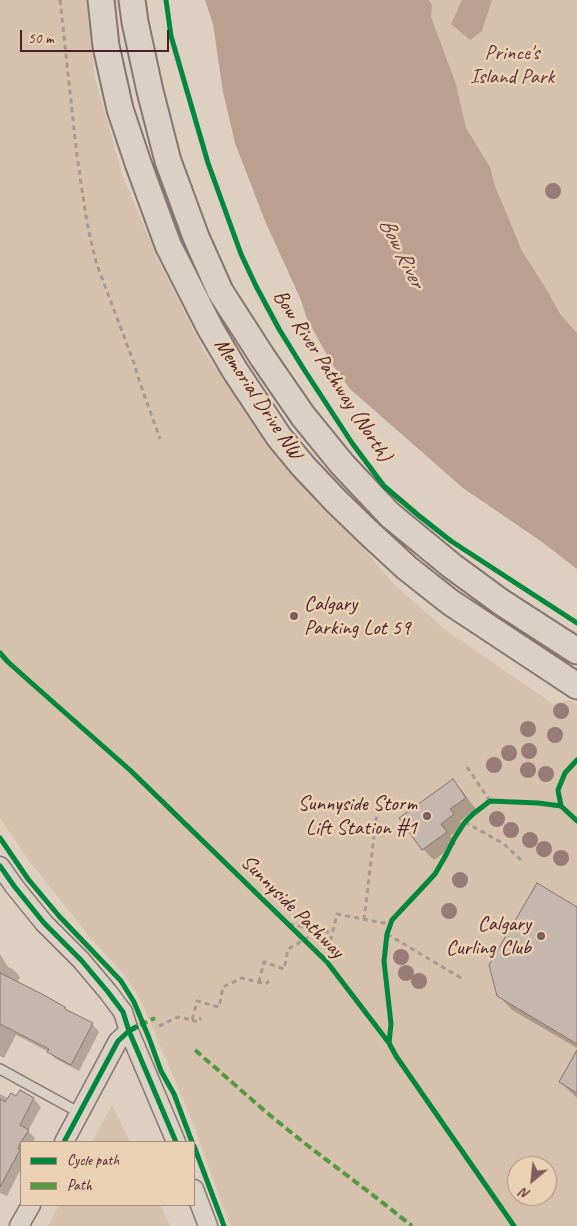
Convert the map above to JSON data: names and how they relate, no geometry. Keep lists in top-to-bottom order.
{
  "streets": {
    "main road": ["Memorial Drive NW"],
    "cycle path": ["Bow River Pathway (North)", "Sunnyside Pathway"]
  },
  "water": ["Bow River"],
  "parks": ["Prince's Island Park"],
  "places": ["Calgary Parking Lot 59", "Sunnyside Storm Lift Station #1", "Calgary Curling Club"],
  "legend": ["Cycle path", "Path"],
  "scale_bar": "50 m",
  "north": "bottom left"
}
